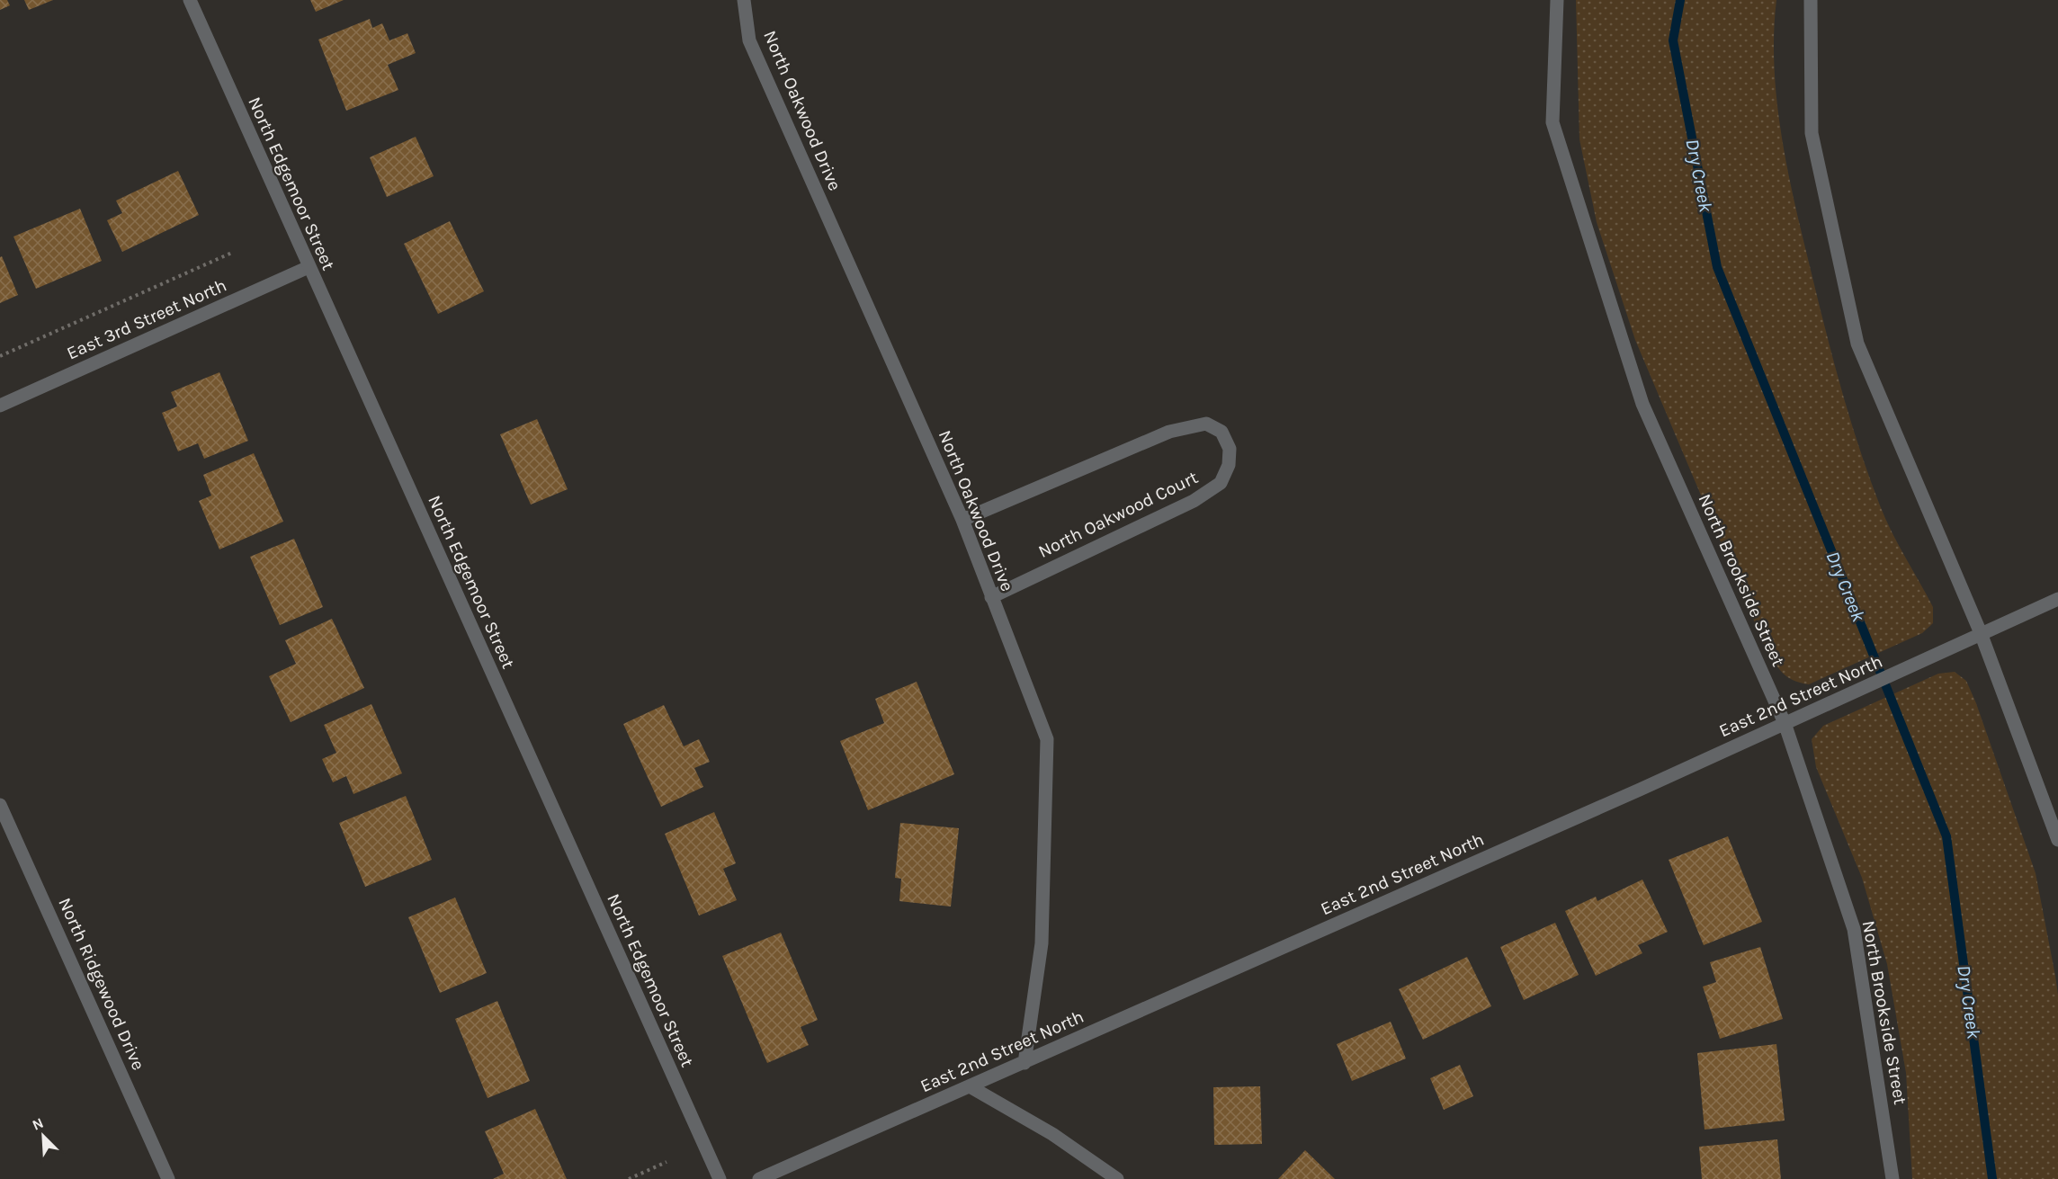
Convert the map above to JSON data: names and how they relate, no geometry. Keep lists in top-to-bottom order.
{
  "streets": {
    "street": [
      "North Oakwood Drive",
      "North Edgemoor Street",
      "East 3rd Street North",
      "North Oakwood Court",
      "North Brookside Street",
      "East 2nd Street North",
      "North Ridgewood Drive"
    ]
  },
  "crossings": [
    ["North Oakwood Drive", "North Oakwood Court"],
    ["North Oakwood Drive", "East 2nd Street North"],
    ["North Edgemoor Street", "East 3rd Street North"],
    ["North Brookside Street", "East 2nd Street North"]
  ],
  "water": ["Dry Creek"],
  "north": "top left"
}
